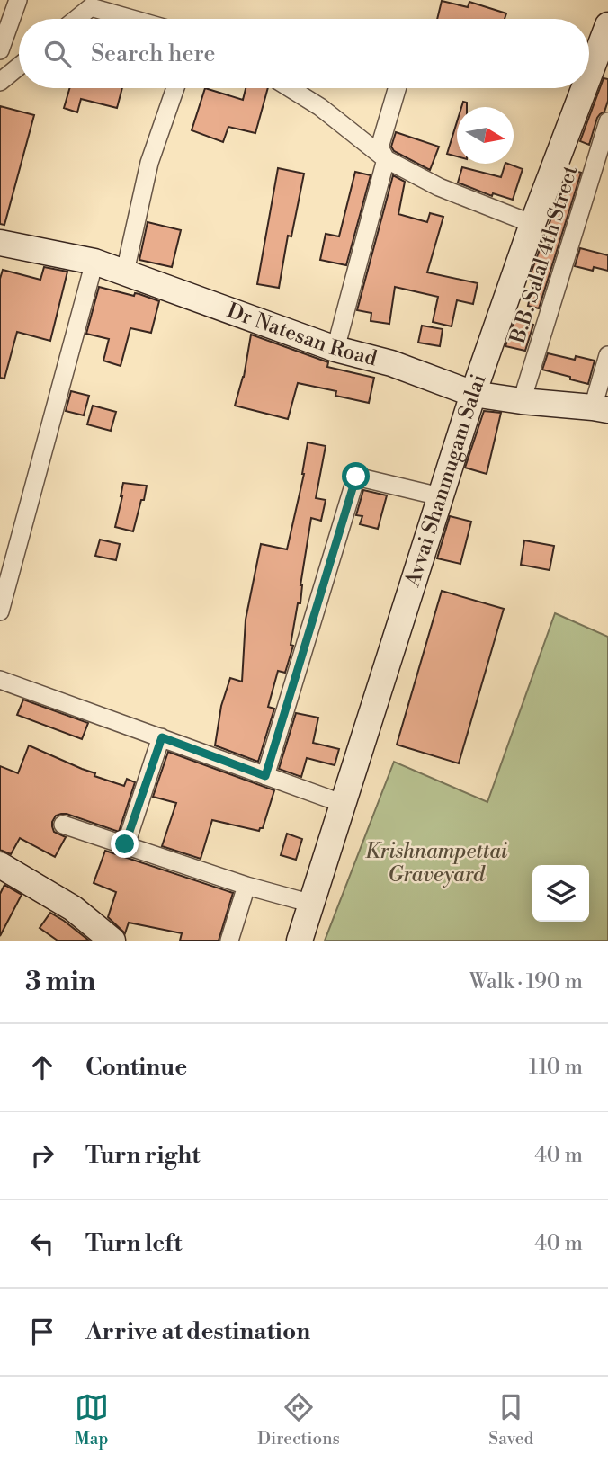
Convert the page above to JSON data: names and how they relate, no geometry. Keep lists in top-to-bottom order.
{
  "streets": {
    "street": ["B.B. Salal 4th Street", "Dr Natesan Road", "Avvai Shanmugam Salai"]
  },
  "crossings": [
    ["B.B. Salal 4th Street", "Dr Natesan Road"],
    ["Dr Natesan Road", "Avvai Shanmugam Salai"]
  ],
  "parks": ["Krishnampettai Graveyard"],
  "north": "right",
  "page": {
    "search": "Search here",
    "heading": ["3 min", "Walk · 190 m"],
    "list": [
      ["Continue", "110 m"],
      ["Turn right", "40 m"],
      ["Turn left", "40 m"],
      "Arrive at destination"
    ],
    "nav": ["Map", "Directions", "Saved"]
  }
}
